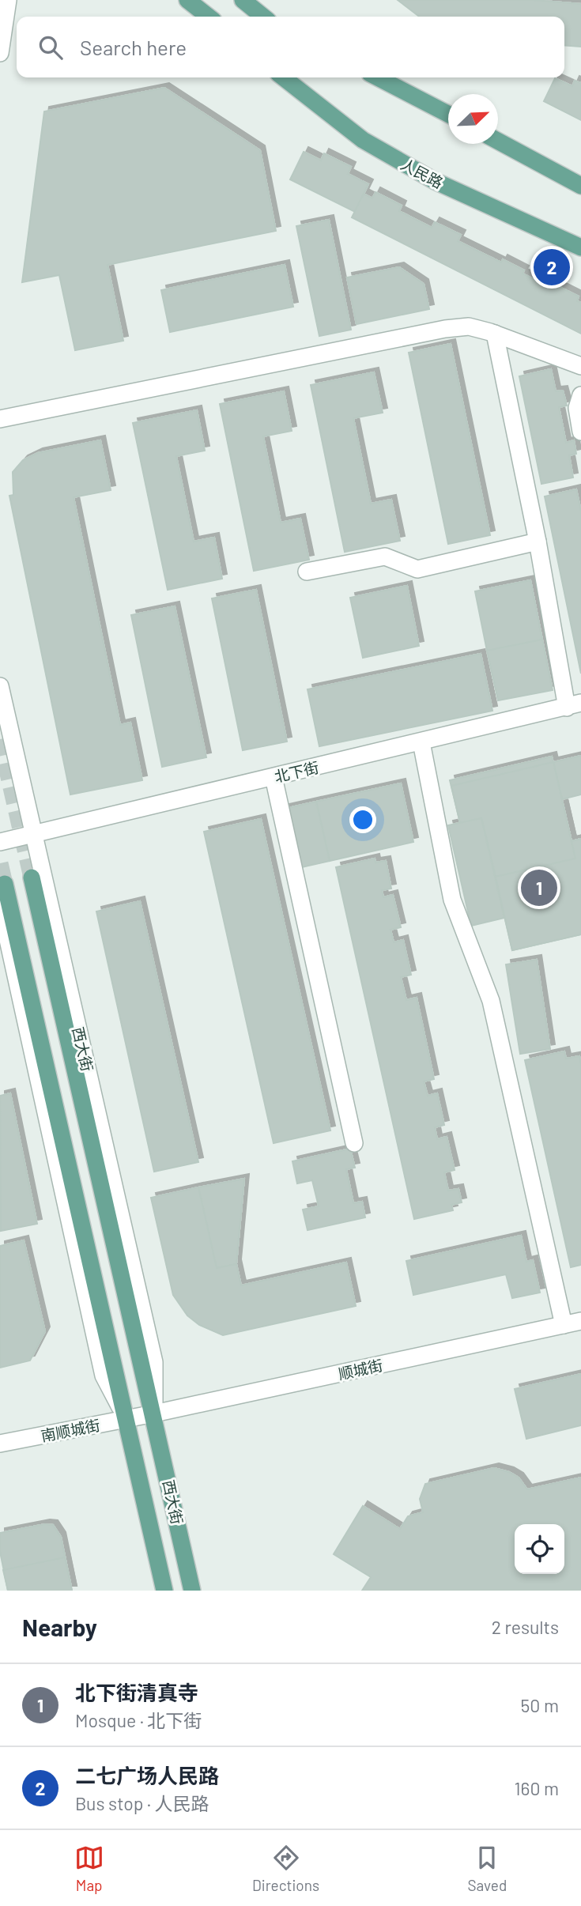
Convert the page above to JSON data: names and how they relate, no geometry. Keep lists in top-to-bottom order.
{
  "streets": {
    "main road": ["人民路", "西大街"],
    "street": ["北下街", "顺城街", "南顺城街"]
  },
  "crossings": [
    ["北下街", "西大街"],
    ["西大街", "顺城街"],
    ["西大街", "南顺城街"],
    ["顺城街", "南顺城街"]
  ],
  "north": "top right",
  "page": {
    "search": "Search here",
    "pins": ["2", "1"],
    "heading": ["Nearby", "2 results"],
    "list": [
      {
        "mark": "1",
        "name": "北下街清真寺",
        "note": "Mosque · 北下街",
        "value": "50 m"
      },
      {
        "mark": "2",
        "name": "二七广场人民路",
        "note": "Bus stop · 人民路",
        "value": "160 m"
      }
    ],
    "nav": ["Map", "Directions", "Saved"]
  }
}
